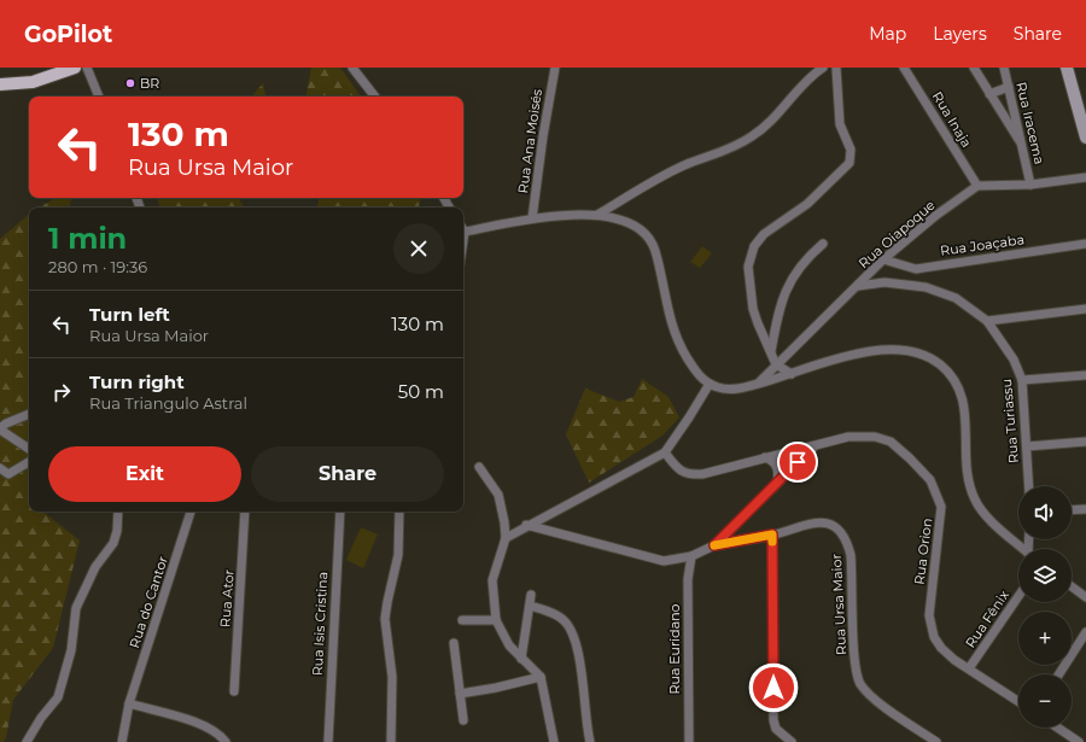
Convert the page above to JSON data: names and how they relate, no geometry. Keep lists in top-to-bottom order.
{
  "streets": {
    "street": [
      "Rua Inaja",
      "Rua Iracema",
      "Rua Ana Moisés",
      "Rua Oiapoque",
      "Rua Joaçaba",
      "Rua Turiassu",
      "Rua Orion",
      "Rua Ator",
      "Rua do Cantor",
      "Rua Ursa Maior",
      "Rua Fênix",
      "Rua Isis Cristina",
      "Rua Euridano"
    ]
  },
  "crossings": [
    ["Rua Inaja", "Rua Oiapoque"],
    ["Rua Oiapoque", "Rua Joaçaba"],
    ["Rua Oiapoque", "Rua Turiassu"],
    ["Rua Orion", "Rua Fênix"]
  ],
  "places": ["BR"],
  "page": {
    "header": "GoPilot",
    "nav": ["Map", "Layers", "Share"],
    "turn": ["130 m", "Rua Ursa Maior"],
    "heading": ["1 min", "280 m · 19:36"],
    "list": [
      {
        "name": "Turn left",
        "note": "Rua Ursa Maior",
        "value": "130 m"
      },
      {
        "name": "Turn right",
        "note": "Rua Triangulo Astral",
        "value": "50 m"
      }
    ],
    "buttons": ["Exit", "Share"],
    "map_buttons": ["+", "−"]
  }
}
